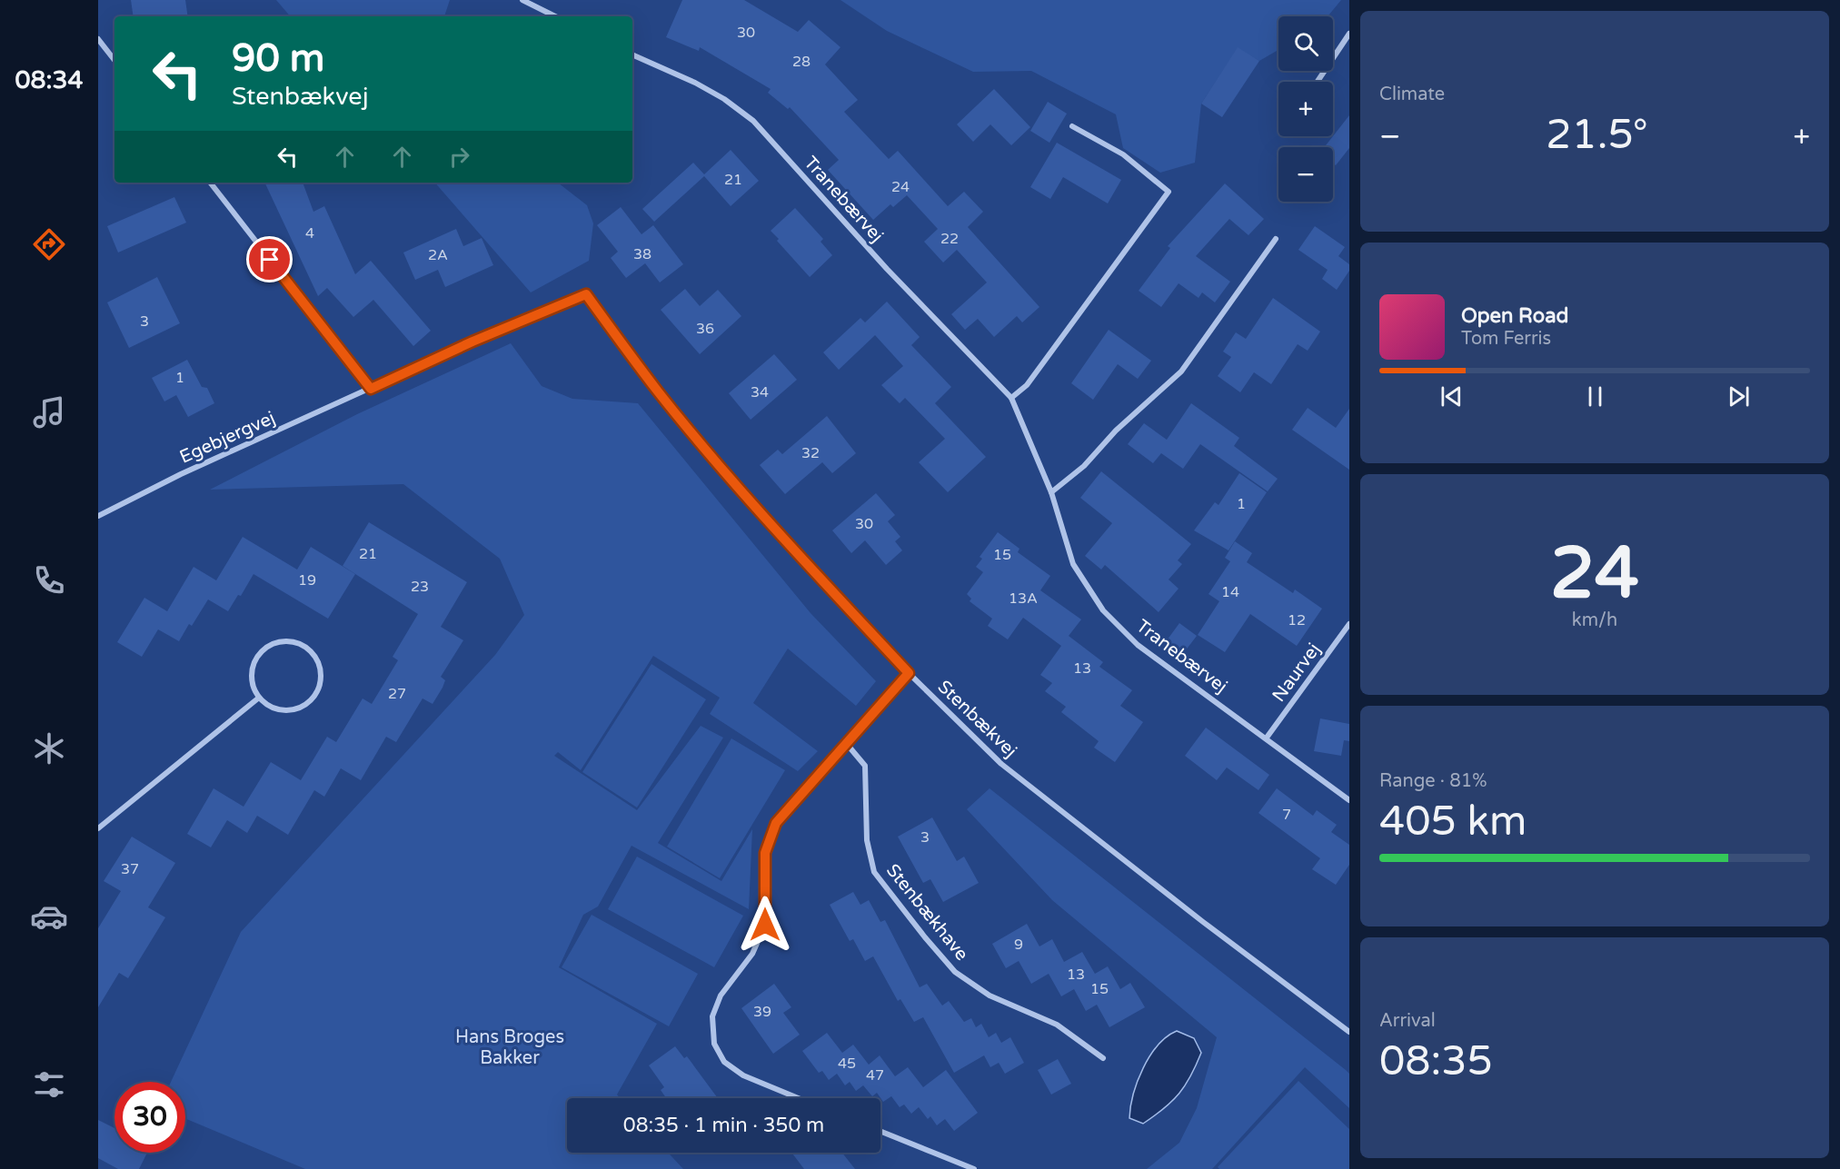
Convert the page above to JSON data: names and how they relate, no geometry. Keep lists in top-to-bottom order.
{
  "streets": {
    "street": [
      "Tranebærvej",
      "Egebjergvej",
      "Naurvej",
      "Stenbækvej",
      "Stenbækhave"
    ]
  },
  "crossings": [
    ["Tranebærvej", "Naurvej"],
    ["Egebjergvej", "Stenbækvej"]
  ],
  "parks": ["Hans Broges Bakker"],
  "house_numbers": [
    "30",
    "28",
    "21",
    "24",
    "4",
    "22",
    "38",
    "2A",
    "3",
    "36",
    "1",
    "34",
    "32",
    "1",
    "30",
    "21",
    "15",
    "19",
    "23",
    "14",
    "13A",
    "12",
    "13",
    "27",
    "7",
    "3",
    "37",
    "9",
    "13",
    "15",
    "39",
    "45",
    "47"
  ],
  "page": {
    "tabs": "08:34",
    "tile": [
      "Climate",
      ["24", "km/h"],
      ["Range · 81%", "405 km"],
      ["Arrival", "08:35"]
    ],
    "map_buttons": ["+", "−"],
    "turn": ["90 m", "Stenbækvej"],
    "heat": ["−", "21.5°", "+"],
    "song": ["Open Road", "Tom Ferris"],
    "limit": "30",
    "trip": "08:35 · 1 min · 350 m"
  }
}
